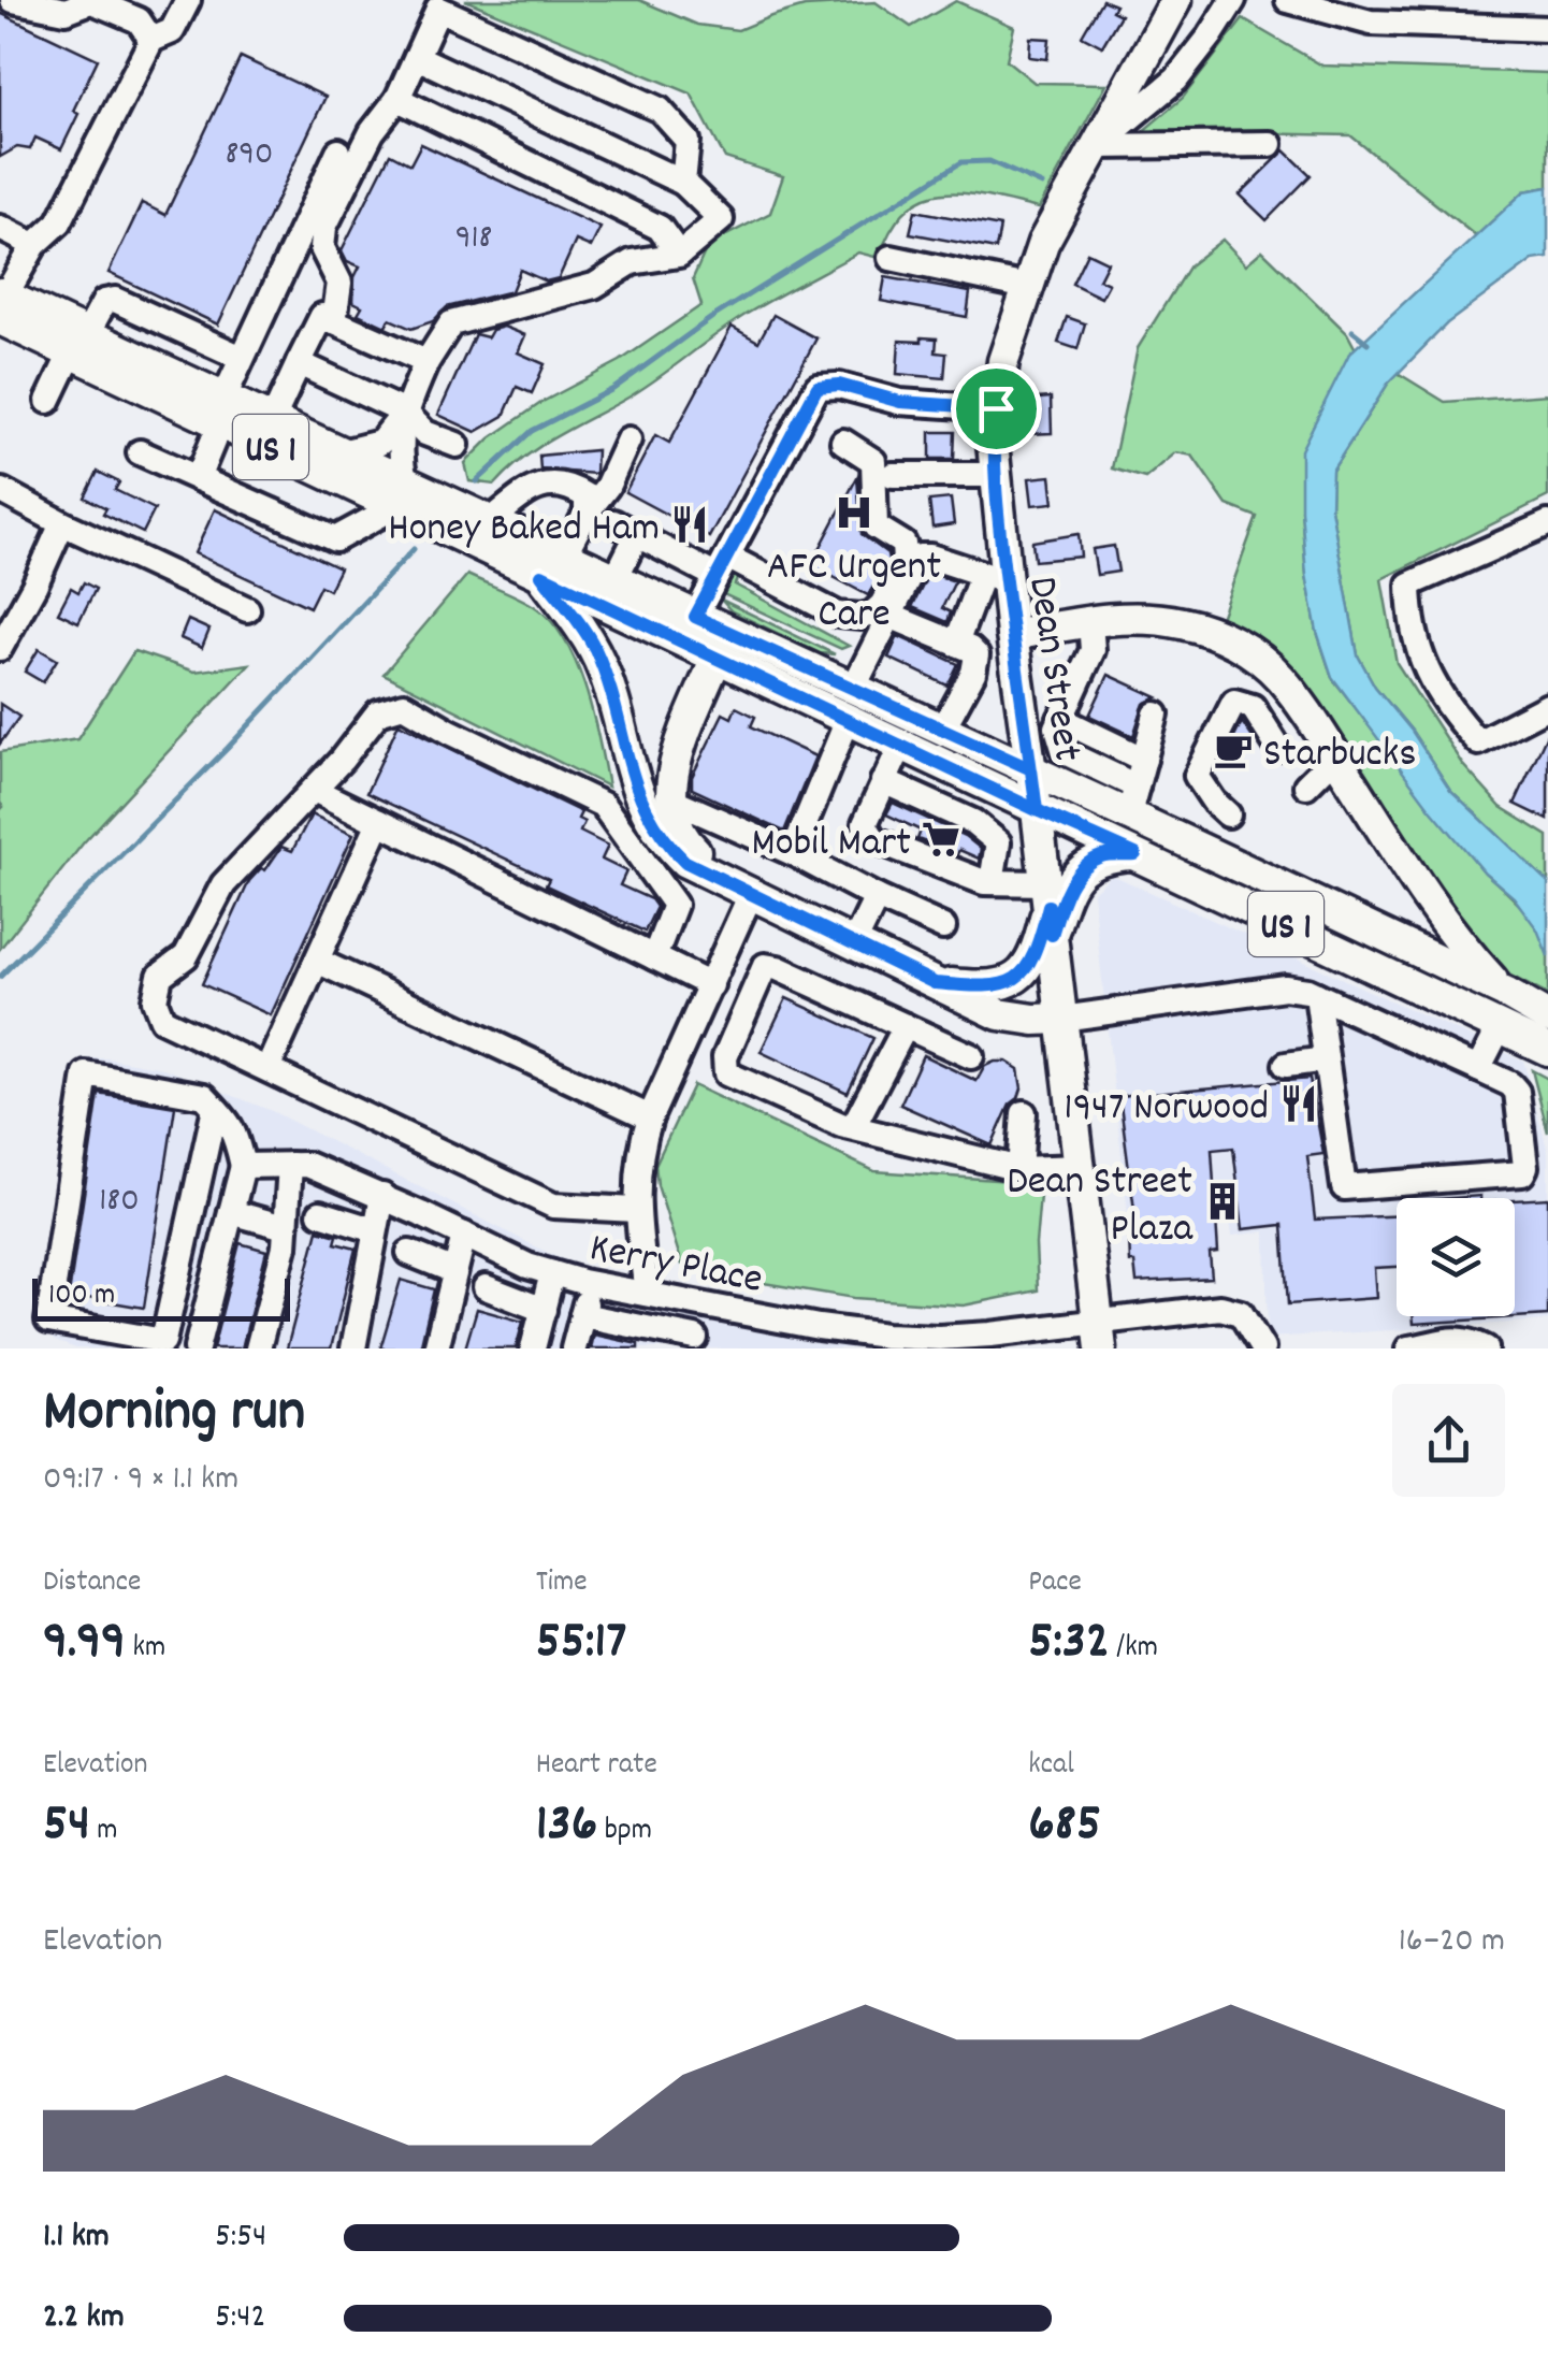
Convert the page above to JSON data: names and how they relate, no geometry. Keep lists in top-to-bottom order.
{
  "streets": {
    "main road": ["US 1", "Dean Street"],
    "street": ["Kerry Place"]
  },
  "crossings": [
    ["US 1", "Dean Street"],
    ["Dean Street", "Kerry Place"]
  ],
  "places": {
    "hospital": ["AFC Urgent Care"],
    "restaurant": ["Honey Baked Ham", "1947 Norwood"],
    "cafe": ["Starbucks"],
    "supermarket": ["Mobil Mart"],
    "building": ["Dean Street Plaza"]
  },
  "house_numbers": ["890", "918", "180"],
  "scale_bar": "100 m",
  "page": {
    "scale": "100 m",
    "heading": ["Morning run", "09:17 · 9 × 1.1 km"],
    "stats": [
      ["Distance", "9.99 km"],
      ["Time", "55:17"],
      ["Pace", "5:32 /km"],
      ["Elevation", "54 m"],
      ["Heart rate", "136 bpm"],
      ["kcal", "685"]
    ],
    "chart": ["Elevation", "16–20 m"],
    "list": [
      {
        "name": "1.1 km",
        "note": "5:54"
      },
      {
        "name": "2.2 km",
        "note": "5:42"
      }
    ]
  }
}
